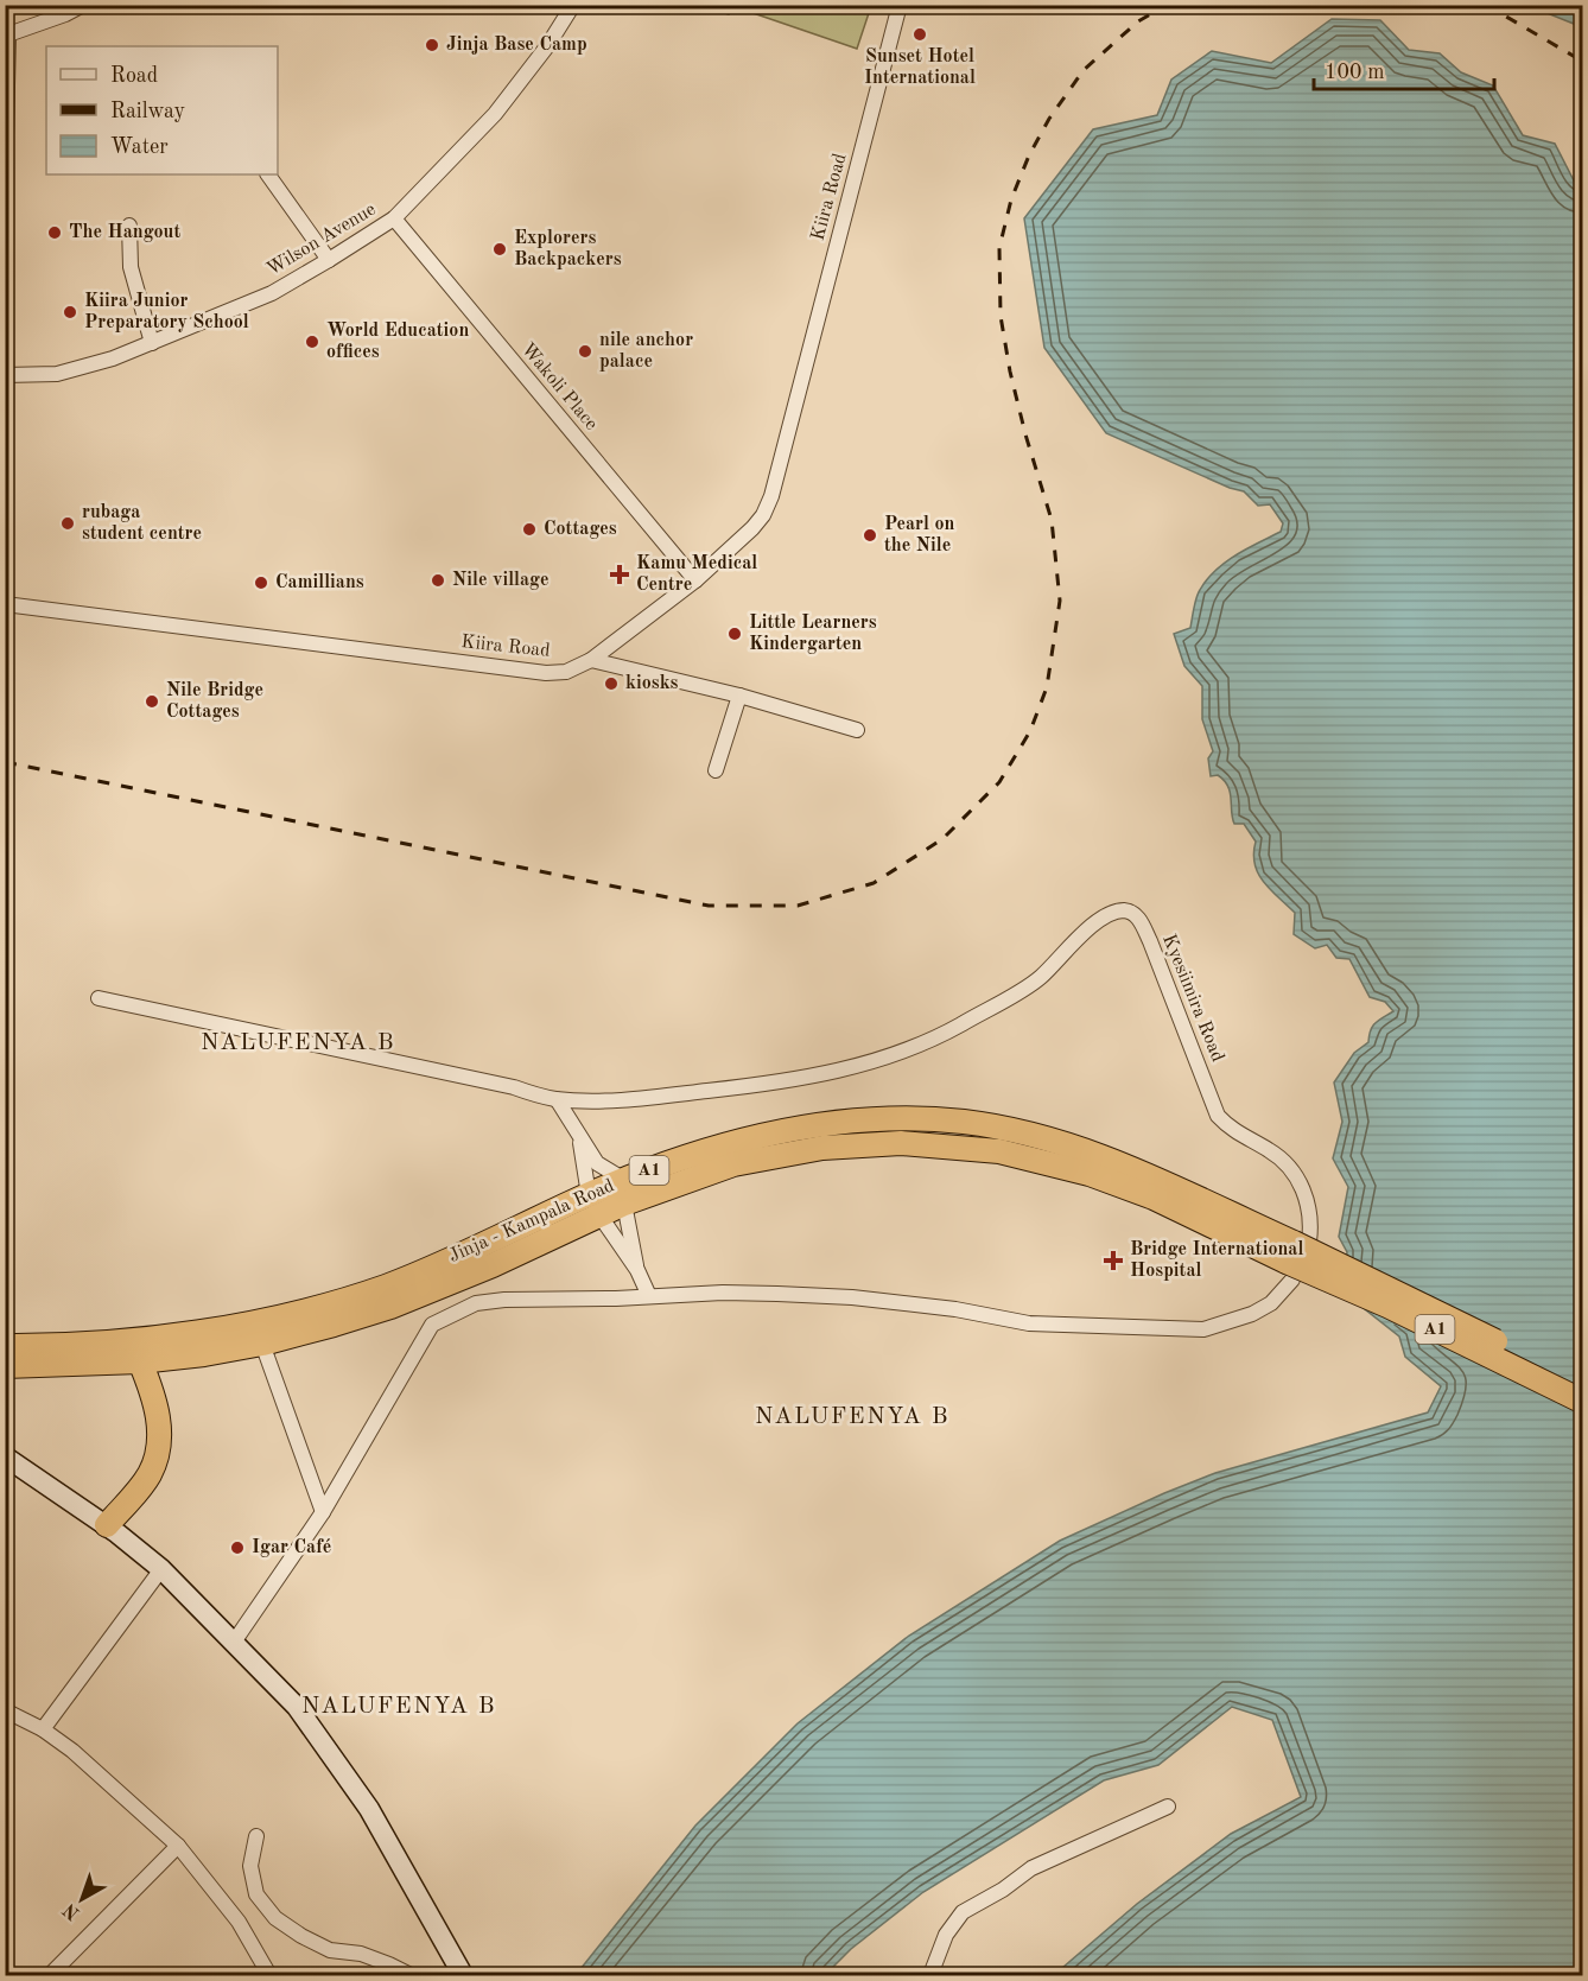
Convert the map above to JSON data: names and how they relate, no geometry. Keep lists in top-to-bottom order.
{
  "streets": {
    "highway": ["A1", "Jinja - Kampala Road"],
    "street": [
      "Kiira Road",
      "Wilson Avenue",
      "Wakoli Place",
      "Kyesiimira Road"
    ]
  },
  "crossings": [
    ["Kiira Road", "Wakoli Place"],
    ["Wilson Avenue", "Wakoli Place"],
    ["Kyesiimira Road", "A1"],
    ["Kyesiimira Road", "Jinja - Kampala Road"],
    ["A1", "Jinja - Kampala Road"]
  ],
  "districts": ["NALUFENYA B", "NALUFENYA B", "NALUFENYA B"],
  "places": {
    "other": [
      "Sunset Hotel International",
      "Jinja Base Camp",
      "The Hangout",
      "Explorers Backpackers",
      "Kiira Junior Preparatory School",
      "World Education offices",
      "nile anchor palace",
      "rubaga student centre",
      "Cottages",
      "Pearl on the Nile",
      "Nile village",
      "Camillians",
      "Little Learners Kindergarten",
      "kiosks",
      "Nile Bridge Cottages",
      "Igar Café"
    ],
    "health": ["Kamu Medical Centre", "Bridge International Hospital"]
  },
  "legend": ["Road", "Railway", "Water"],
  "scale_bar": "100 m",
  "north": "bottom left"
}
